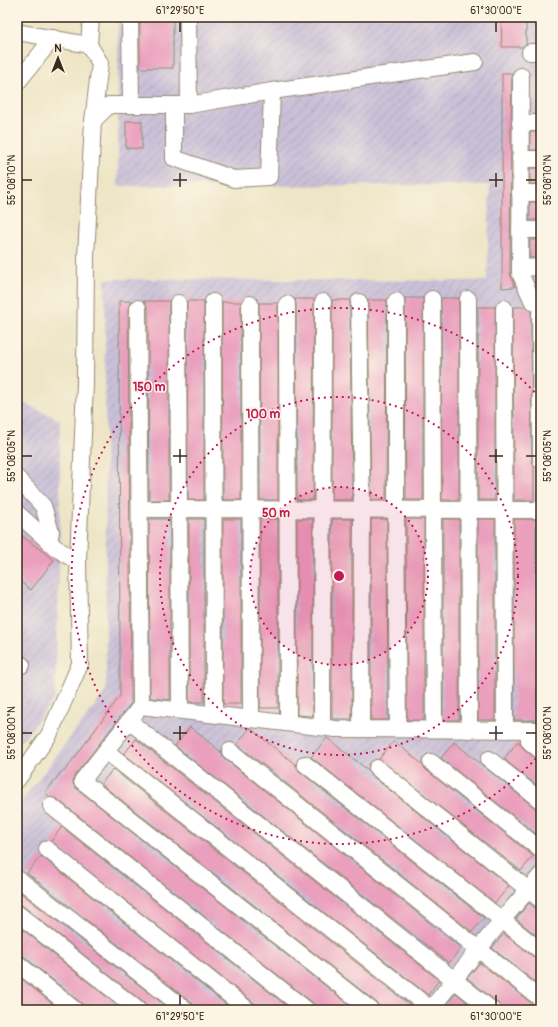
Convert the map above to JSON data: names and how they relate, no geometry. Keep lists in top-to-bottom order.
{
  "north": "top",
  "coordinates": [
    "61°29'50\"E",
    "61°30'00\"E",
    "55°08'10\"N",
    "55°08'05\"N",
    "55°08'00\"N"
  ],
  "rings": ["150 m", "100 m", "50 m"]
}
